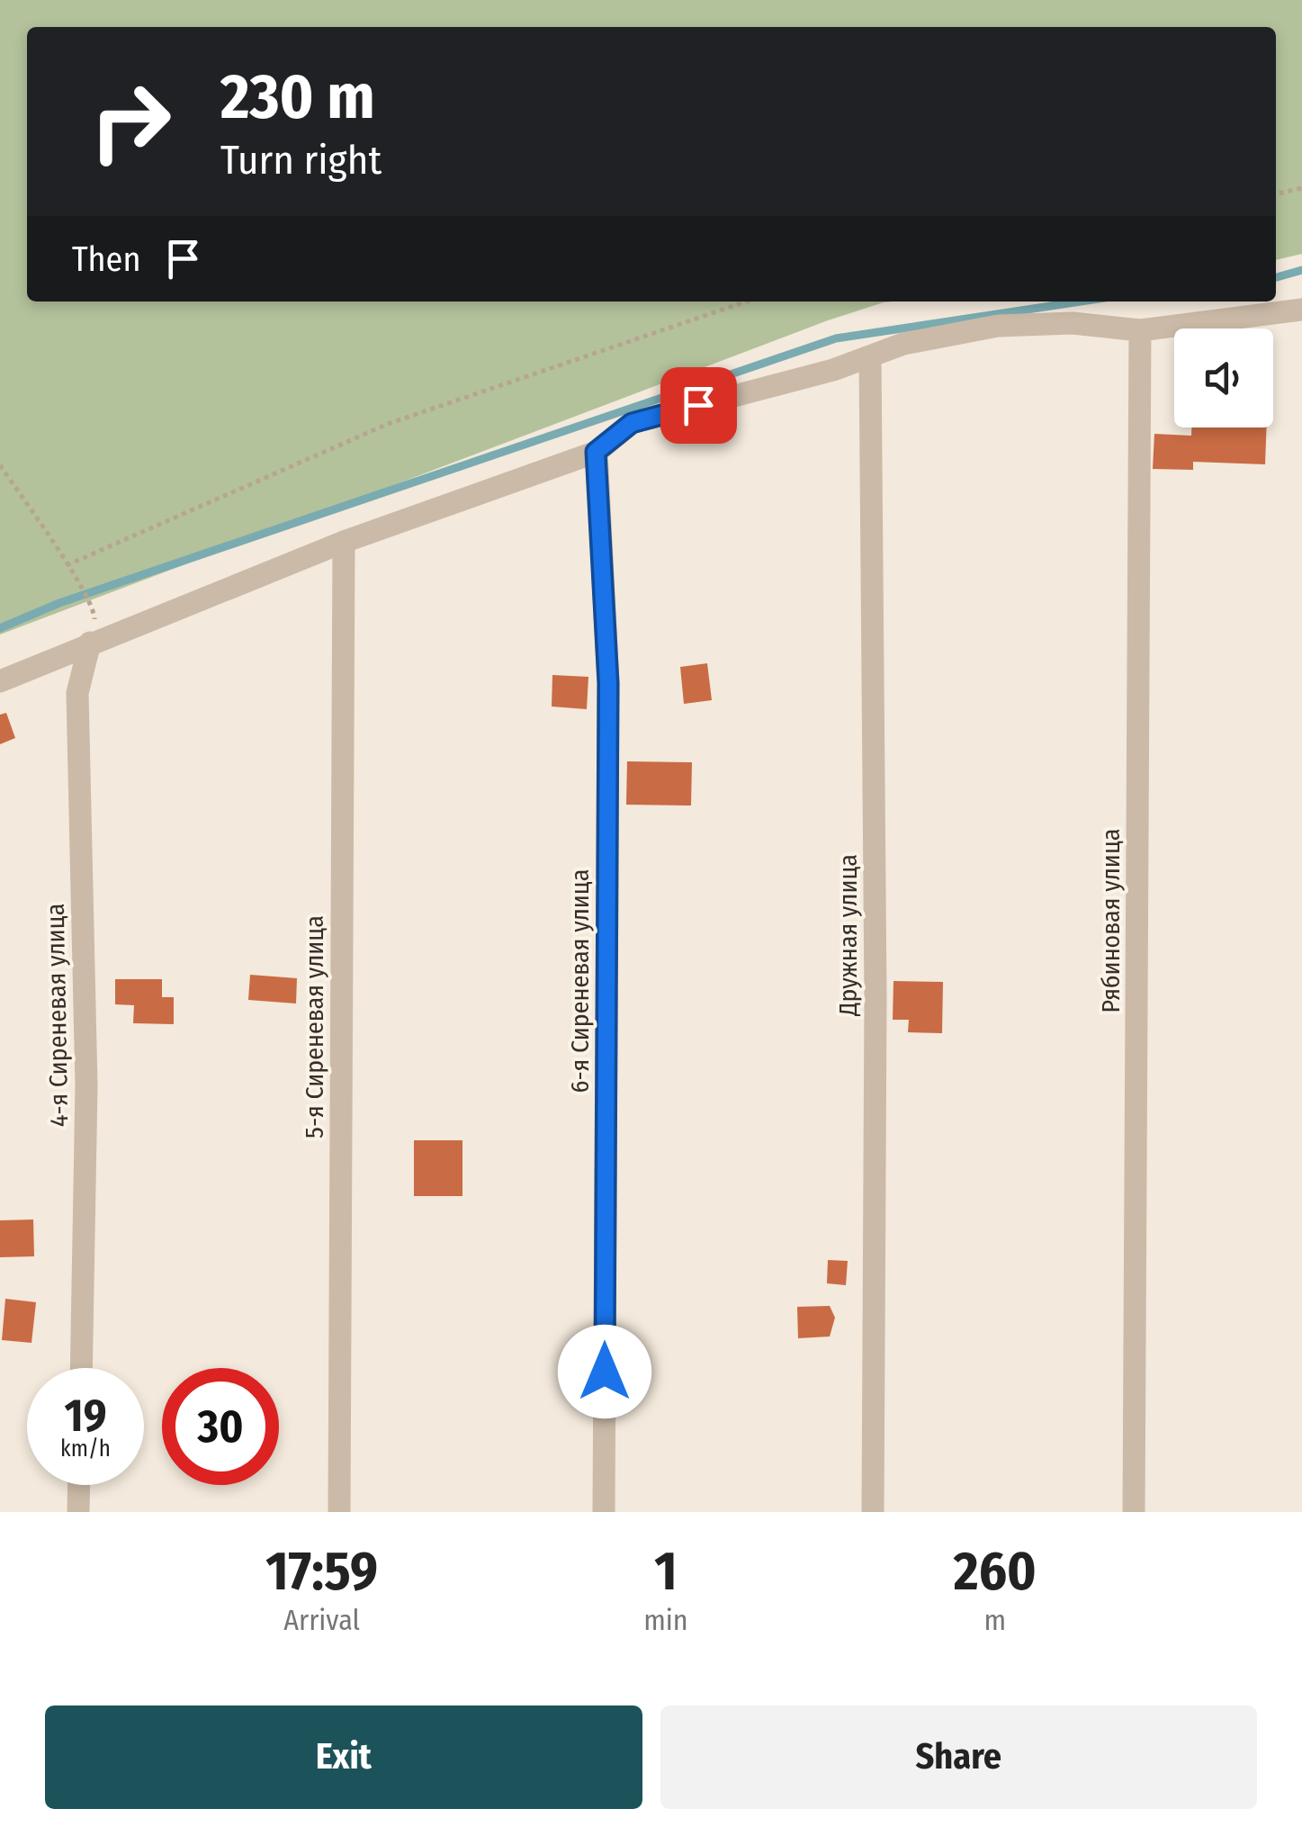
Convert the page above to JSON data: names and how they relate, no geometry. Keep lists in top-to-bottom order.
{
  "streets": {
    "street": [
      "Рябиновая улица",
      "Дружная улица",
      "6-я Сиреневая улица",
      "4-я Сиреневая улица",
      "5-я Сиреневая улица"
    ]
  },
  "page": {
    "turn": ["230 m", "Turn right"],
    "then": "Then",
    "speed": "19 km/h",
    "limit": "30",
    "eta": [
      "17:59",
      "Arrival",
      "1",
      "min",
      "260",
      "m"
    ],
    "buttons": ["Exit", "Share"]
  }
}
